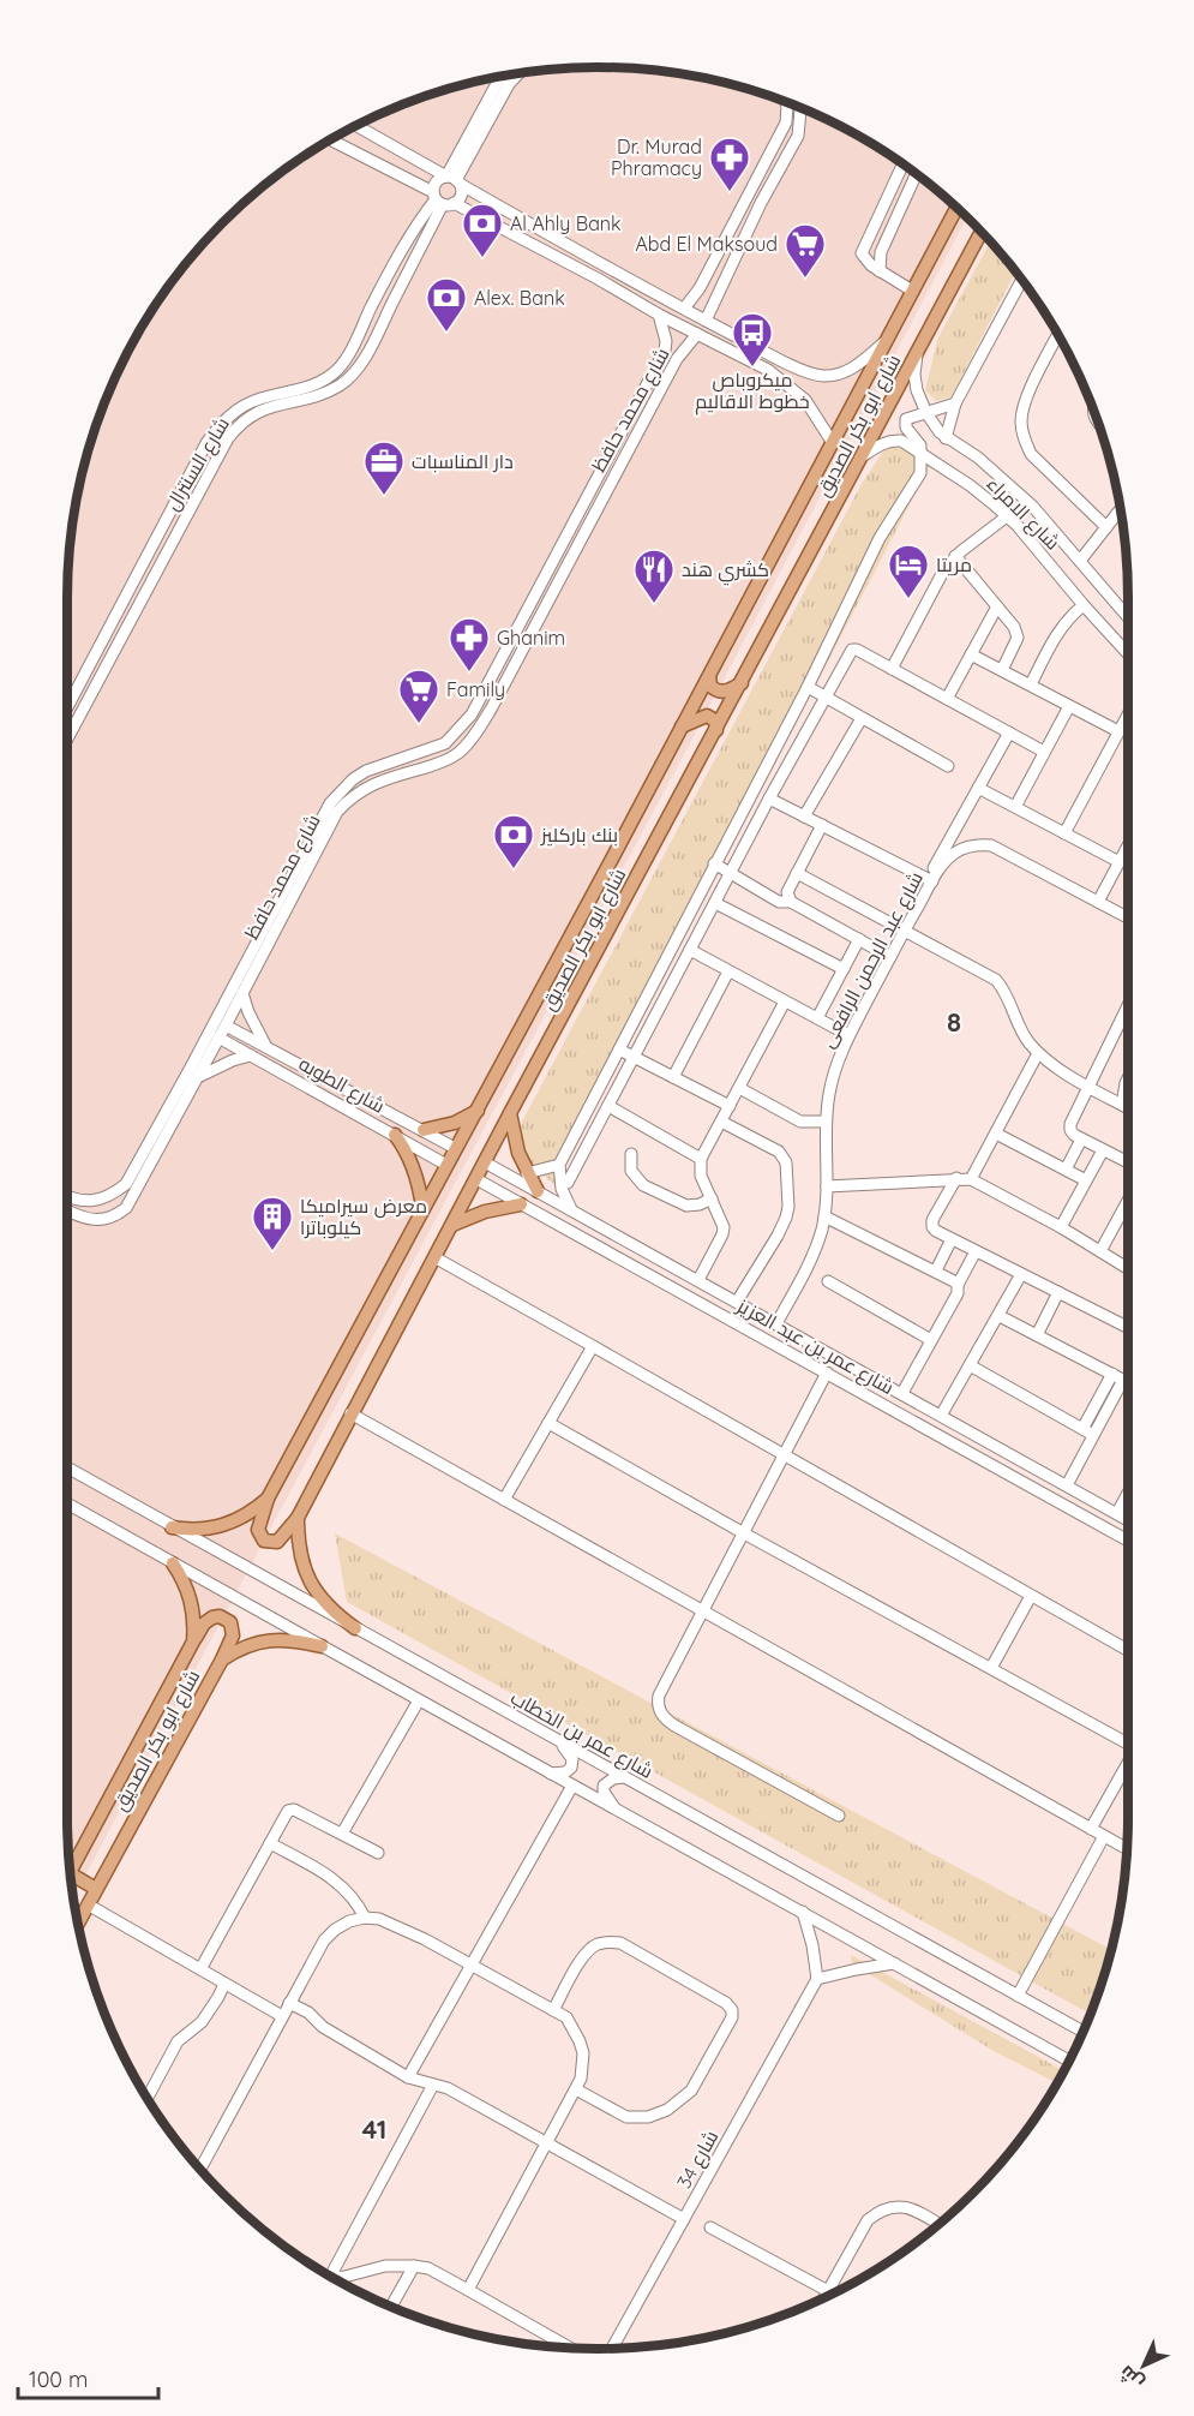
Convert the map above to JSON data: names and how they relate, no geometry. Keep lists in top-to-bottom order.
{
  "streets": {
    "main road": ["شارع ابو بكر الصديق"],
    "street": [
      "شارع محمد حافظ",
      "شارع السنترال",
      "شارع الامراء",
      "شارع عبد الرحمن الرافعى",
      "شارع الطوبه",
      "شارع عمر بن عبد العزيز",
      "شارع عمر بن الخطاب",
      "شارع 34"
    ]
  },
  "crossings": [
    ["شارع محمد حافظ", "شارع الطوبه"],
    ["شارع ابو بكر الصديق", "شارع الامراء"],
    ["شارع ابو بكر الصديق", "شارع الطوبه"],
    ["شارع ابو بكر الصديق", "شارع عمر بن عبد العزيز"],
    ["شارع ابو بكر الصديق", "شارع عمر بن الخطاب"],
    ["شارع عبد الرحمن الرافعى", "شارع عمر بن عبد العزيز"]
  ],
  "districts": ["8", "41"],
  "places": {
    "pharmacy": ["Dr. Murad Phramacy", "Ghanim"],
    "bank": ["Al Ahly Bank", "Alex. Bank", "بنك باركليز"],
    "supermarket": ["Abd El Maksoud", "Family"],
    "bus stop": ["ميكروباص خطوط الاقاليم"],
    "office": ["دار المناسبات"],
    "hotel": ["مريتا"],
    "restaurant": ["كشري هند"],
    "building": ["معرض سيراميكا كيلوباترا"]
  },
  "scale_bar": "100 m",
  "north": "bottom left"
}
